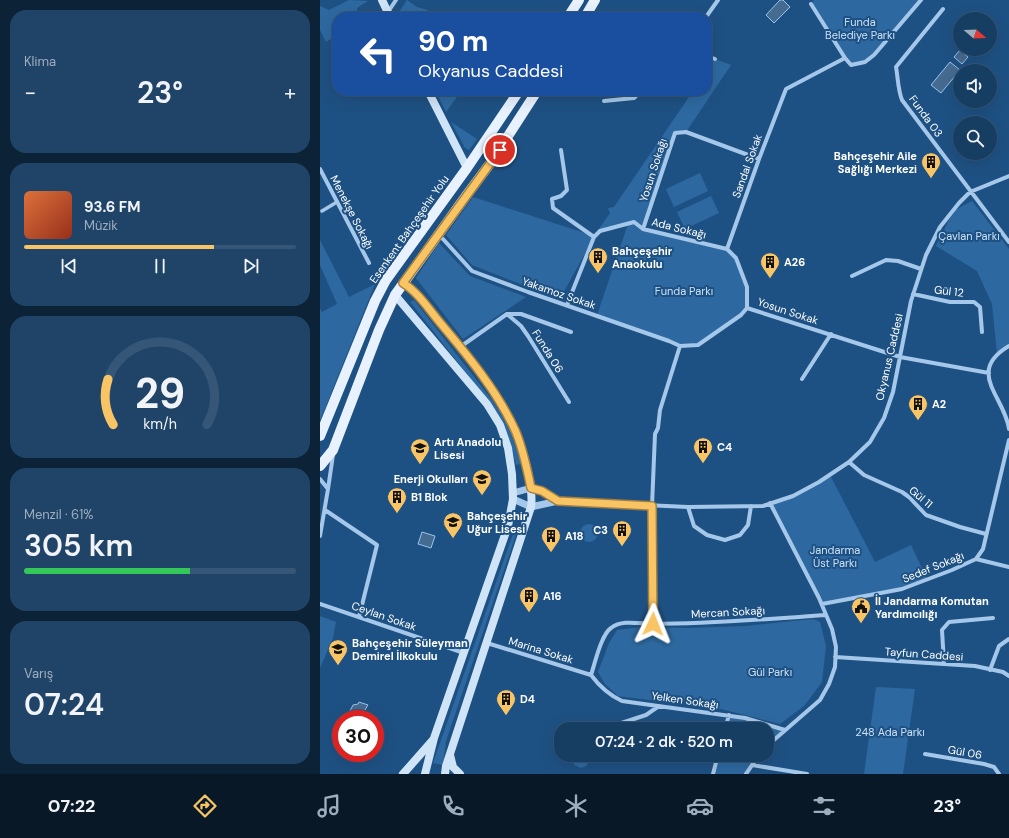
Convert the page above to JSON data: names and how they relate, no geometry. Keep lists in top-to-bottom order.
{
  "streets": {
    "main road": ["Esenkent Bahçeşehir Yolu"],
    "street": [
      "Funda 03",
      "Sandal Sokak",
      "Yosun Sokağı",
      "Menekşe Sokağı",
      "Ada Sokağı",
      "Gül 12",
      "Yakamoz Sokak",
      "Yosun Sokak",
      "Funda 06",
      "Okyanus Caddesi",
      "Gül 11",
      "Sedef Sokağı",
      "Mercan Sokağı",
      "Ceylan Sokak",
      "Marina Sokak",
      "Tayfun Caddesi",
      "Yelken Sokağı",
      "Gül 06"
    ]
  },
  "crossings": [
    ["Funda 03", "Okyanus Caddesi"],
    ["Sandal Sokak", "Yosun Sokağı"],
    ["Sandal Sokak", "Ada Sokağı"],
    ["Yosun Sokağı", "Ada Sokağı"],
    ["Gül 12", "Okyanus Caddesi"],
    ["Yakamoz Sokak", "Yosun Sokak"],
    ["Yosun Sokak", "Okyanus Caddesi"],
    ["Okyanus Caddesi", "Gül 11"],
    ["Gül 11", "Sedef Sokağı"],
    ["Mercan Sokağı", "Marina Sokak"],
    ["Mercan Sokağı", "Yelken Sokağı"],
    ["Marina Sokak", "Yelken Sokağı"]
  ],
  "parks": [
    "Funda Belediye Parkı",
    "Çavlan Parkı",
    "Funda Parkı",
    "Jandarma Üst Parkı",
    "Gül Parkı",
    "248 Ada Parkı"
  ],
  "places": {
    "building": [
      "Bahçeşehir Aile Sağlığı Merkezi",
      "Bahçeşehir Anaokulu",
      "A26",
      "A2",
      "C4",
      "B1 Blok",
      "C3",
      "A18",
      "A16",
      "D4"
    ],
    "school or university": [
      "Artı Anadolu Lisesi",
      "Enerji Okulları",
      "Bahçeşehir Uğur Lisesi",
      "Bahçeşehir Süleyman Demirel İlkokulu"
    ],
    "public building": ["İl Jandarma Komutan Yardımcılığı"]
  },
  "north": "right",
  "page": {
    "tile": [
      "Klima",
      ["Menzil · 61%", "305 km"],
      ["Varış", "07:24"]
    ],
    "turn": ["90 m", "Okyanus Caddesi"],
    "heat": ["−", "23°", "+"],
    "song": ["93.6 FM", "Müzik"],
    "limit": "30",
    "trip": "07:24 · 2 dk · 520 m",
    "tabs": ["07:22", "23°"],
    "gauge": ["29", "km/h"]
  }
}
